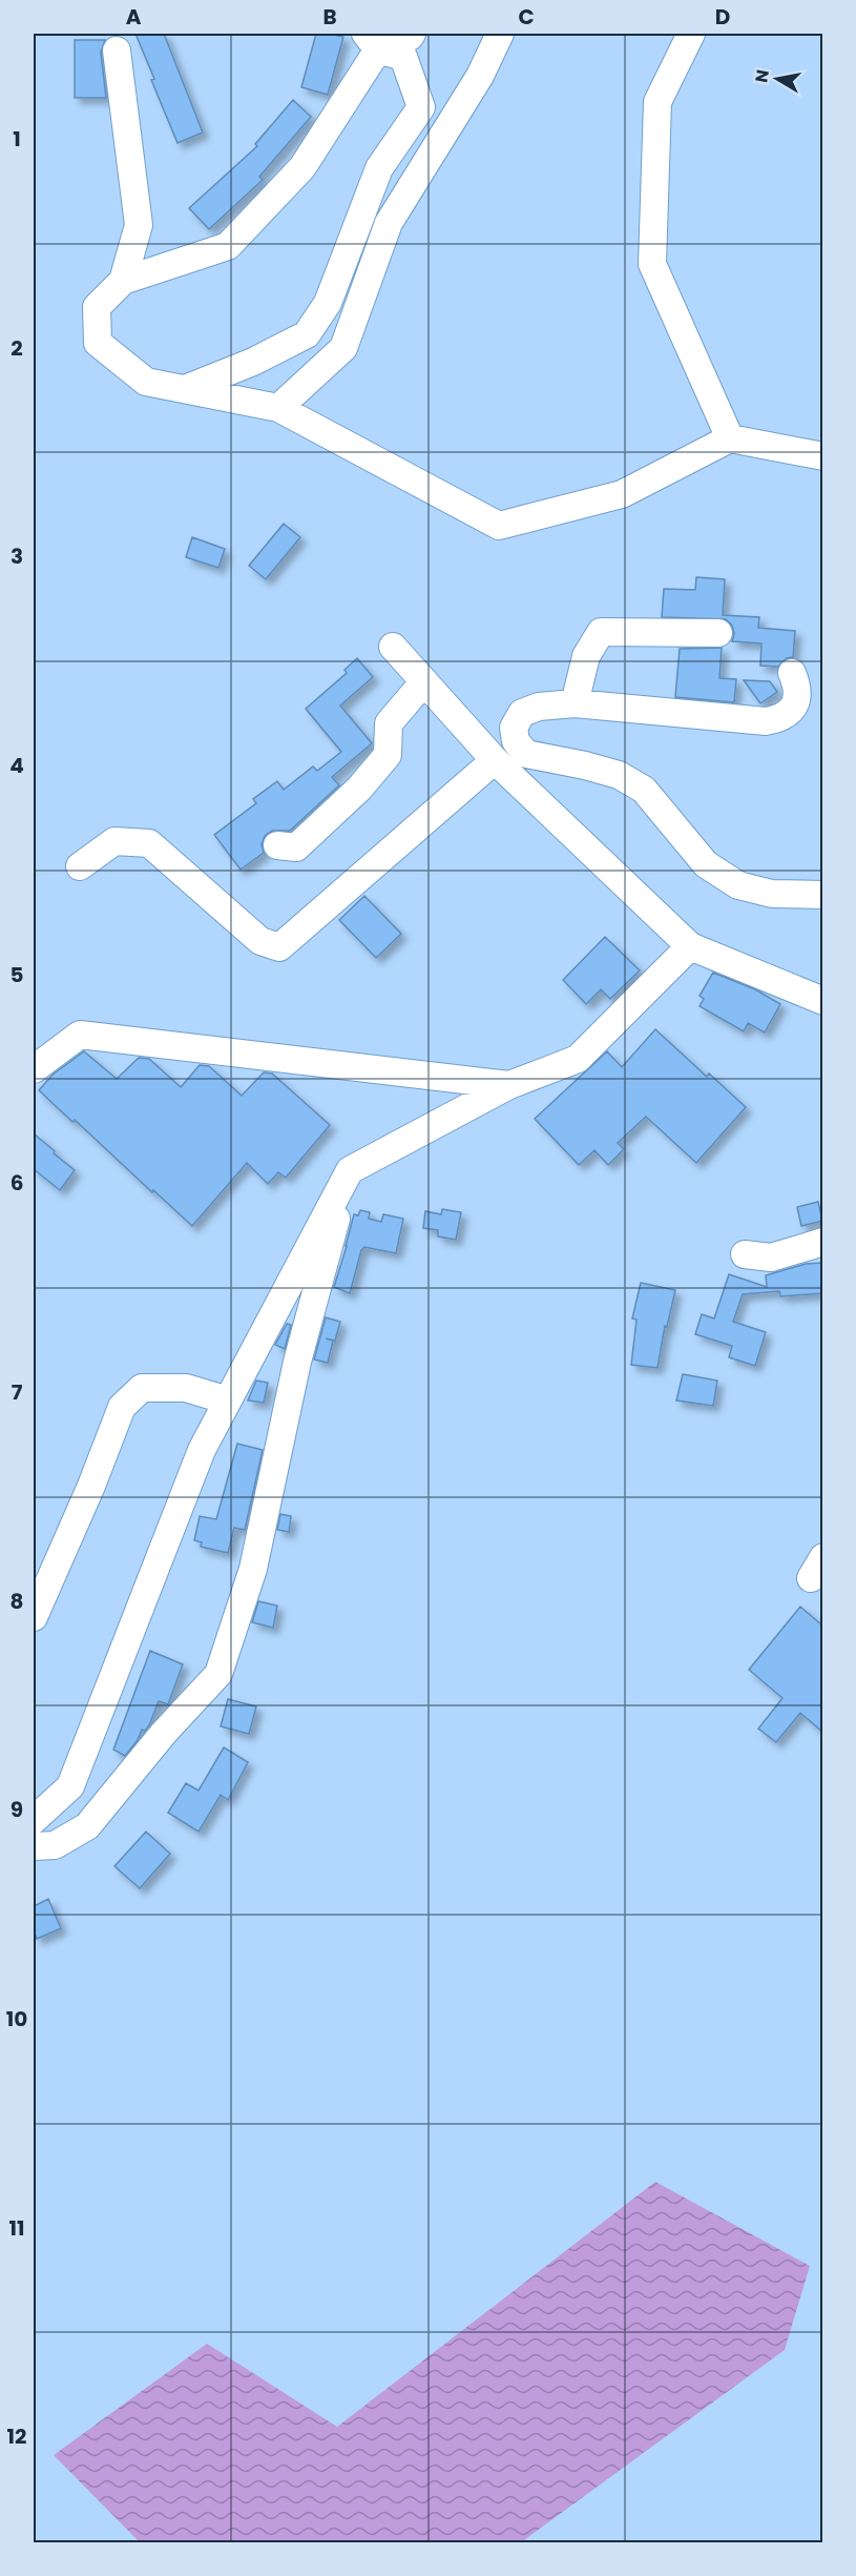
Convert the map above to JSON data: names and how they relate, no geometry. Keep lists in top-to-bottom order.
{
  "north": "left",
  "grid": {
    "columns": [
      "A",
      "B",
      "C",
      "D"
    ],
    "rows": [
      "1",
      "2",
      "3",
      "4",
      "5",
      "6",
      "7",
      "8",
      "9",
      "10",
      "11",
      "12"
    ]
  }
}
